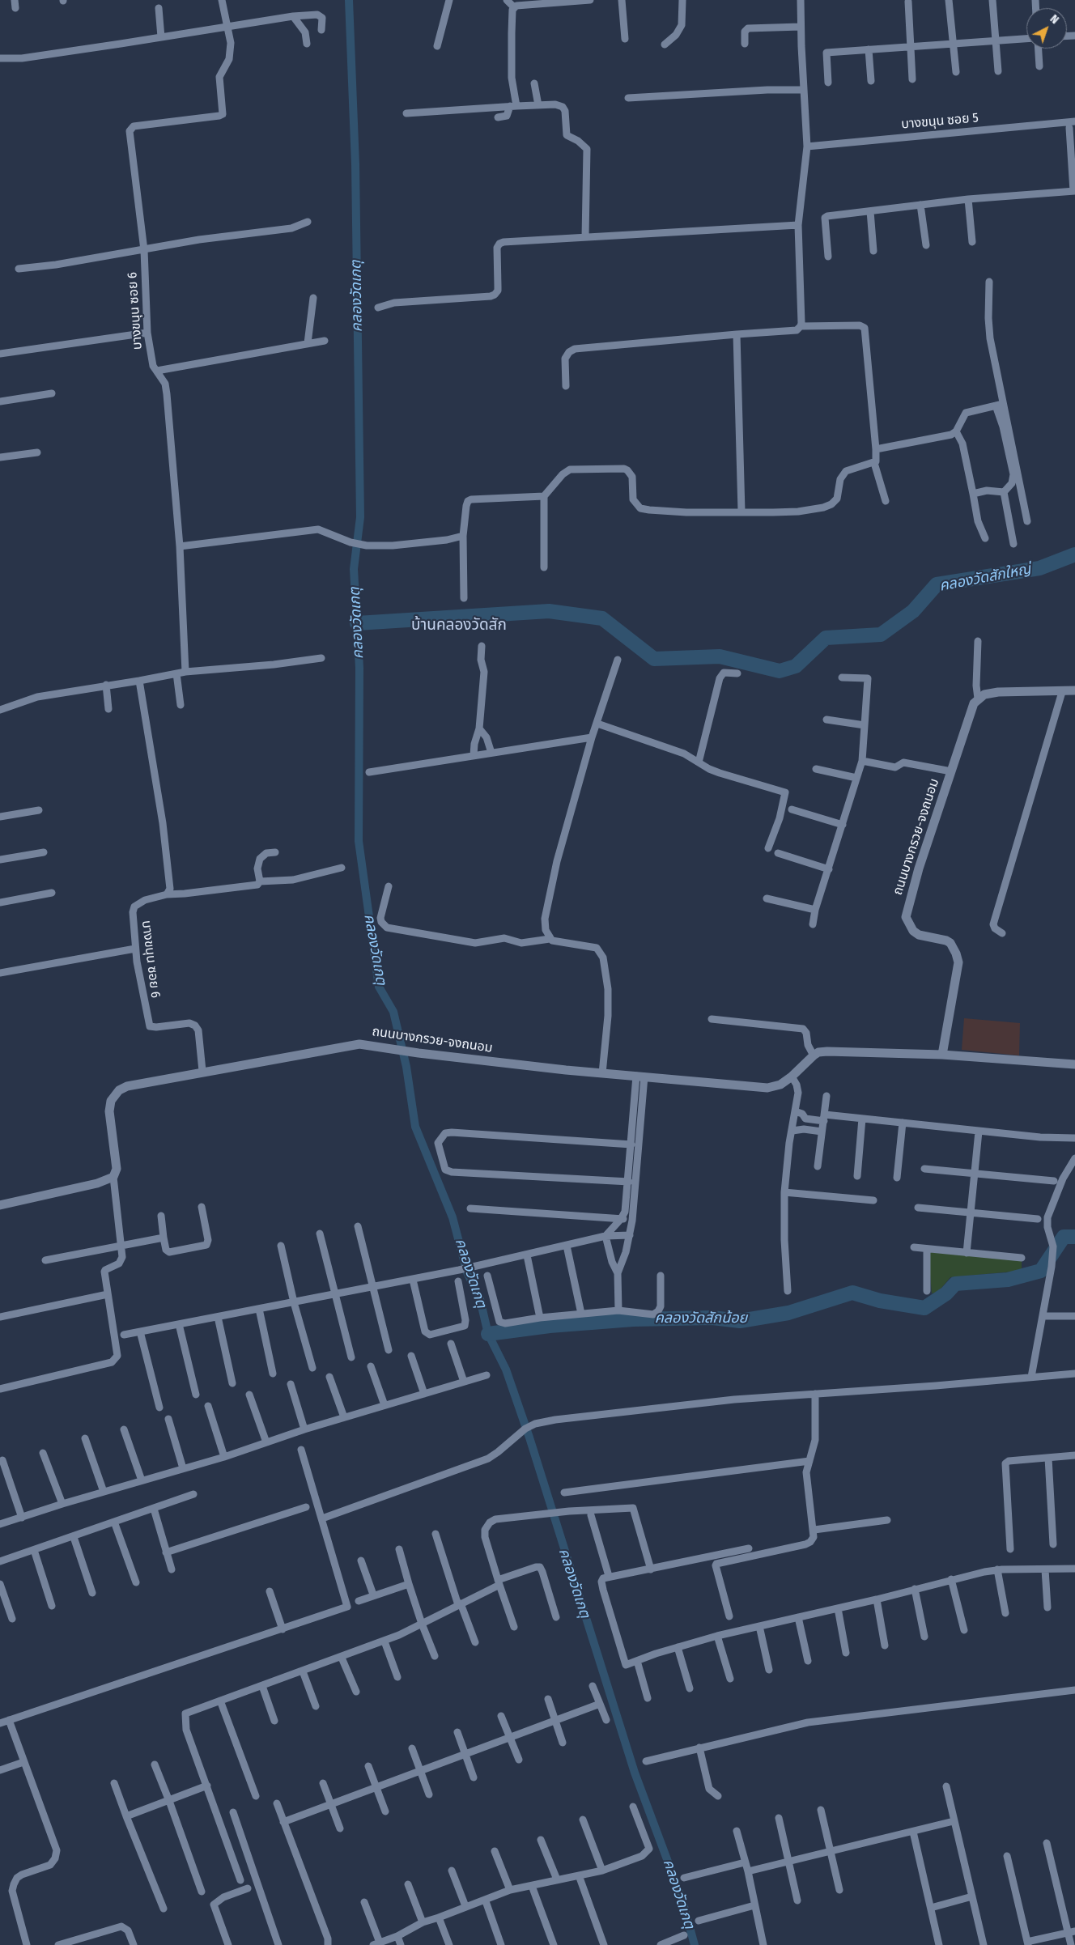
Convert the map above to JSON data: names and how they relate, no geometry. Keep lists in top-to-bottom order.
{
  "streets": {
    "street": ["บางขนุน ซอย 5", "บางขนุน ซอย 6", "ถนนบางกรวย-จงถนอม"]
  },
  "crossings": [
    ["บางขนุน ซอย 6", "ถนนบางกรวย-จงถนอม"]
  ],
  "districts": ["บ้านคลองวัดสัก"],
  "water": ["คลองวัดเกตุ", "คลองวัดสักใหญ่", "คลองวัดสักน้อย"],
  "north": "top right"
}
